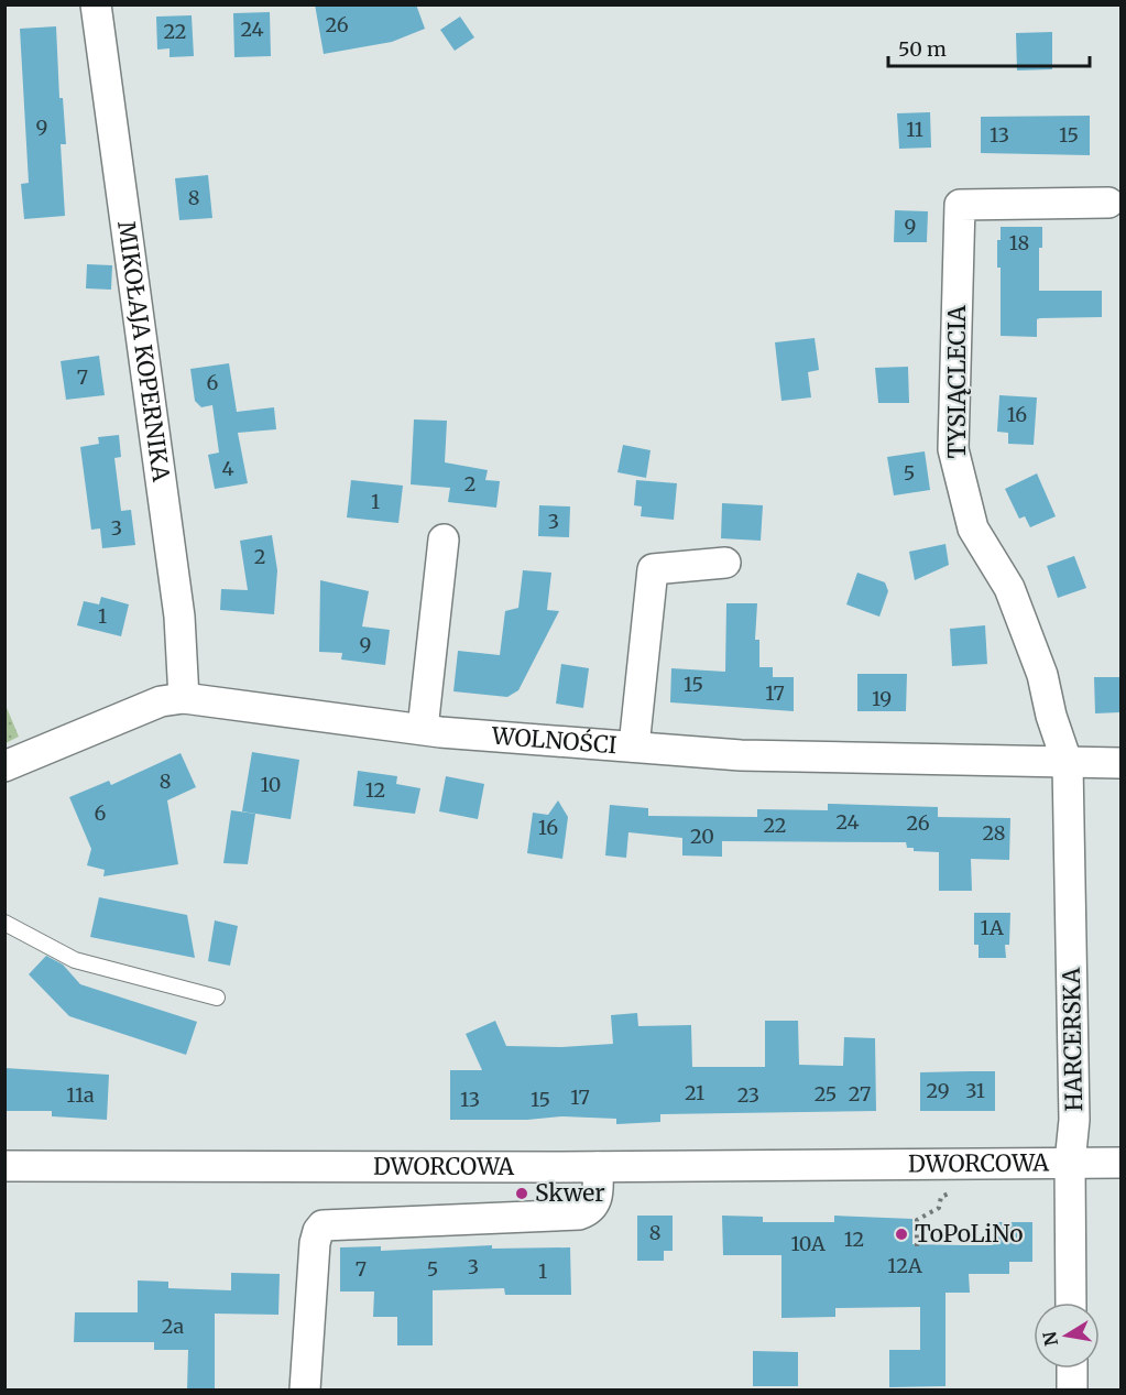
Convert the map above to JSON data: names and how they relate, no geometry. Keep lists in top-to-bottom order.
{
  "streets": {
    "street": [
      "MIKOŁAJA KOPERNIKA",
      "TYSIĄCLECIA",
      "WOLNOŚCI",
      "HARCERSKA",
      "DWORCOWA"
    ]
  },
  "crossings": [
    ["MIKOŁAJA KOPERNIKA", "WOLNOŚCI"],
    ["TYSIĄCLECIA", "WOLNOŚCI"],
    ["TYSIĄCLECIA", "HARCERSKA"],
    ["WOLNOŚCI", "HARCERSKA"],
    ["HARCERSKA", "DWORCOWA"]
  ],
  "places": ["Skwer", "ToPoLiNo"],
  "house_numbers": [
    "26",
    "24",
    "22",
    "9",
    "11",
    "13",
    "15",
    "8",
    "9",
    "18",
    "7",
    "6",
    "16",
    "4",
    "5",
    "2",
    "1",
    "3",
    "3",
    "2",
    "1",
    "9",
    "15",
    "17",
    "19",
    "8",
    "10",
    "12",
    "6",
    "24",
    "26",
    "22",
    "16",
    "28",
    "20",
    "1A",
    "29",
    "31",
    "21",
    "25",
    "27",
    "11a",
    "23",
    "17",
    "13",
    "15",
    "8",
    "12",
    "10A",
    "12A",
    "3",
    "7",
    "5",
    "1",
    "2a"
  ],
  "scale_bar": "50 m",
  "north": "left"
}
